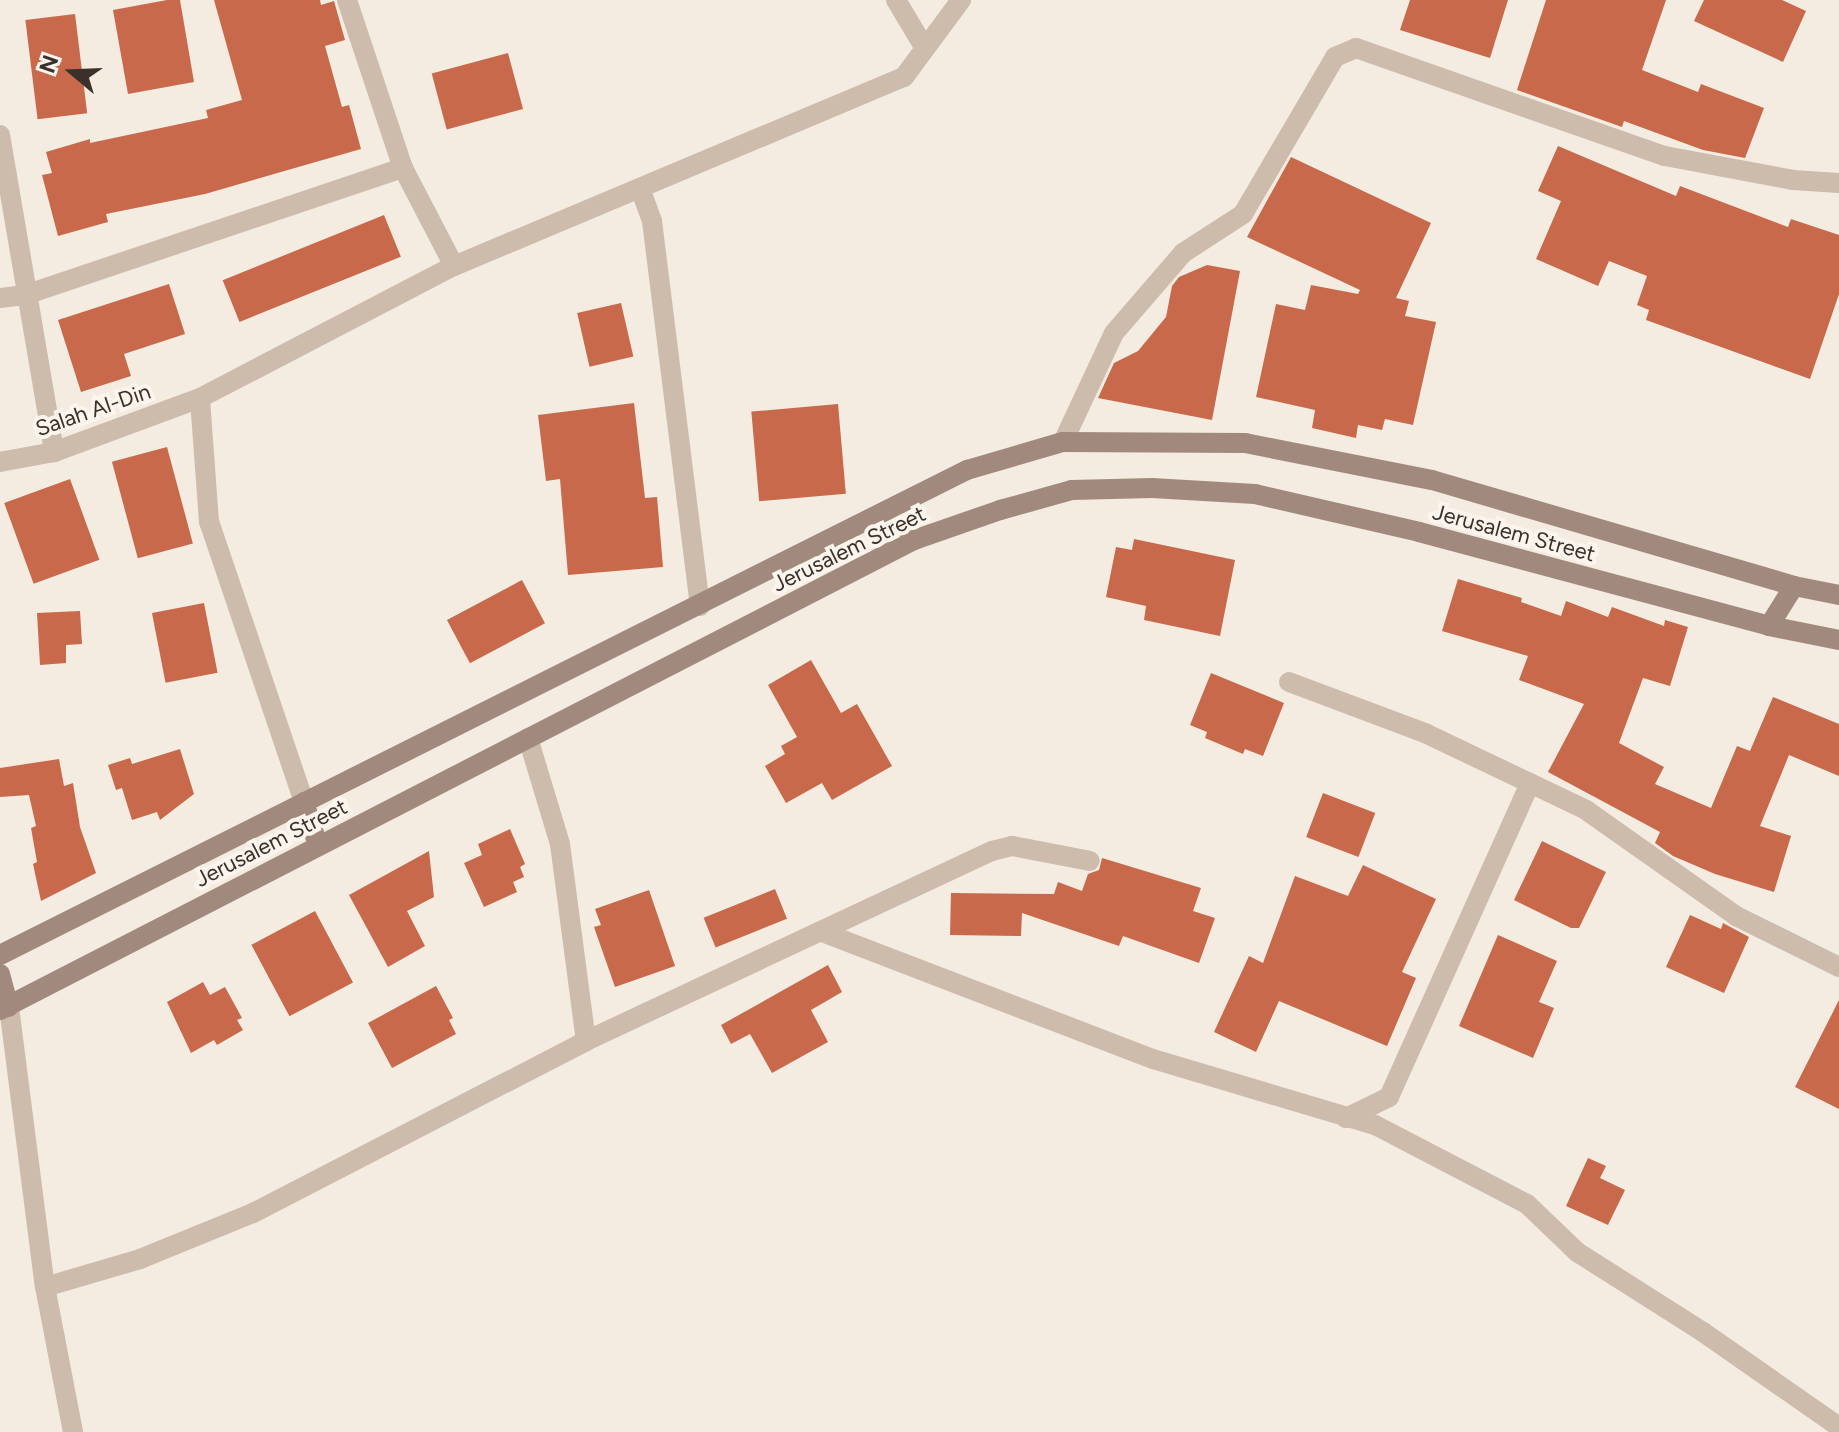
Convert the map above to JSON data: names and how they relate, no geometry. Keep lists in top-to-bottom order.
{
  "streets": {
    "main road": ["Jerusalem Street"],
    "street": ["Salah Al-Din"]
  },
  "north": "left"
}
